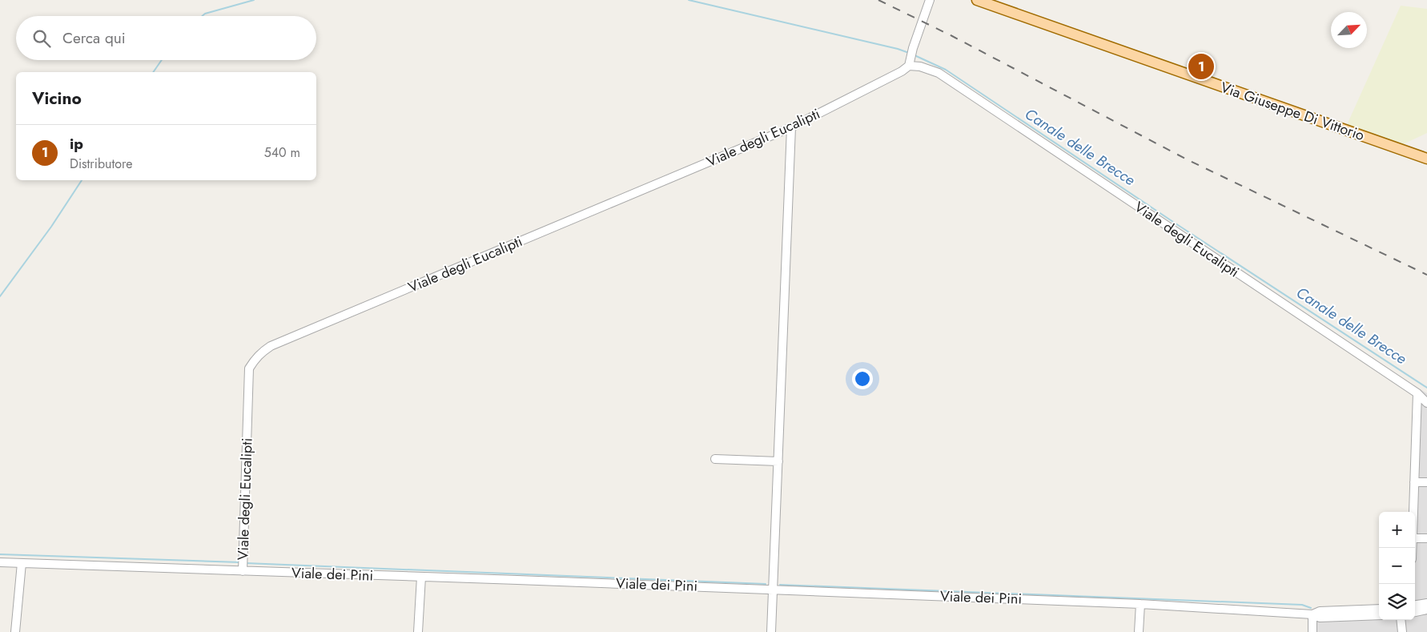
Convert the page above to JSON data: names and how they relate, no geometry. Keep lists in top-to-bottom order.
{
  "streets": {
    "main road": ["Via Giuseppe Di Vittorio"],
    "street": ["Viale degli Eucalipti", "Viale dei Pini"]
  },
  "crossings": [
    ["Viale degli Eucalipti", "Viale dei Pini"]
  ],
  "water": ["Canale delle Brecce"],
  "north": "top right",
  "page": {
    "search": "Cerca qui",
    "pins": "1",
    "heading": "Vicino",
    "list": [
      {
        "mark": "1",
        "name": "ip",
        "note": "Distributore",
        "value": "540 m"
      }
    ],
    "map_buttons": ["+", "−"]
  }
}
